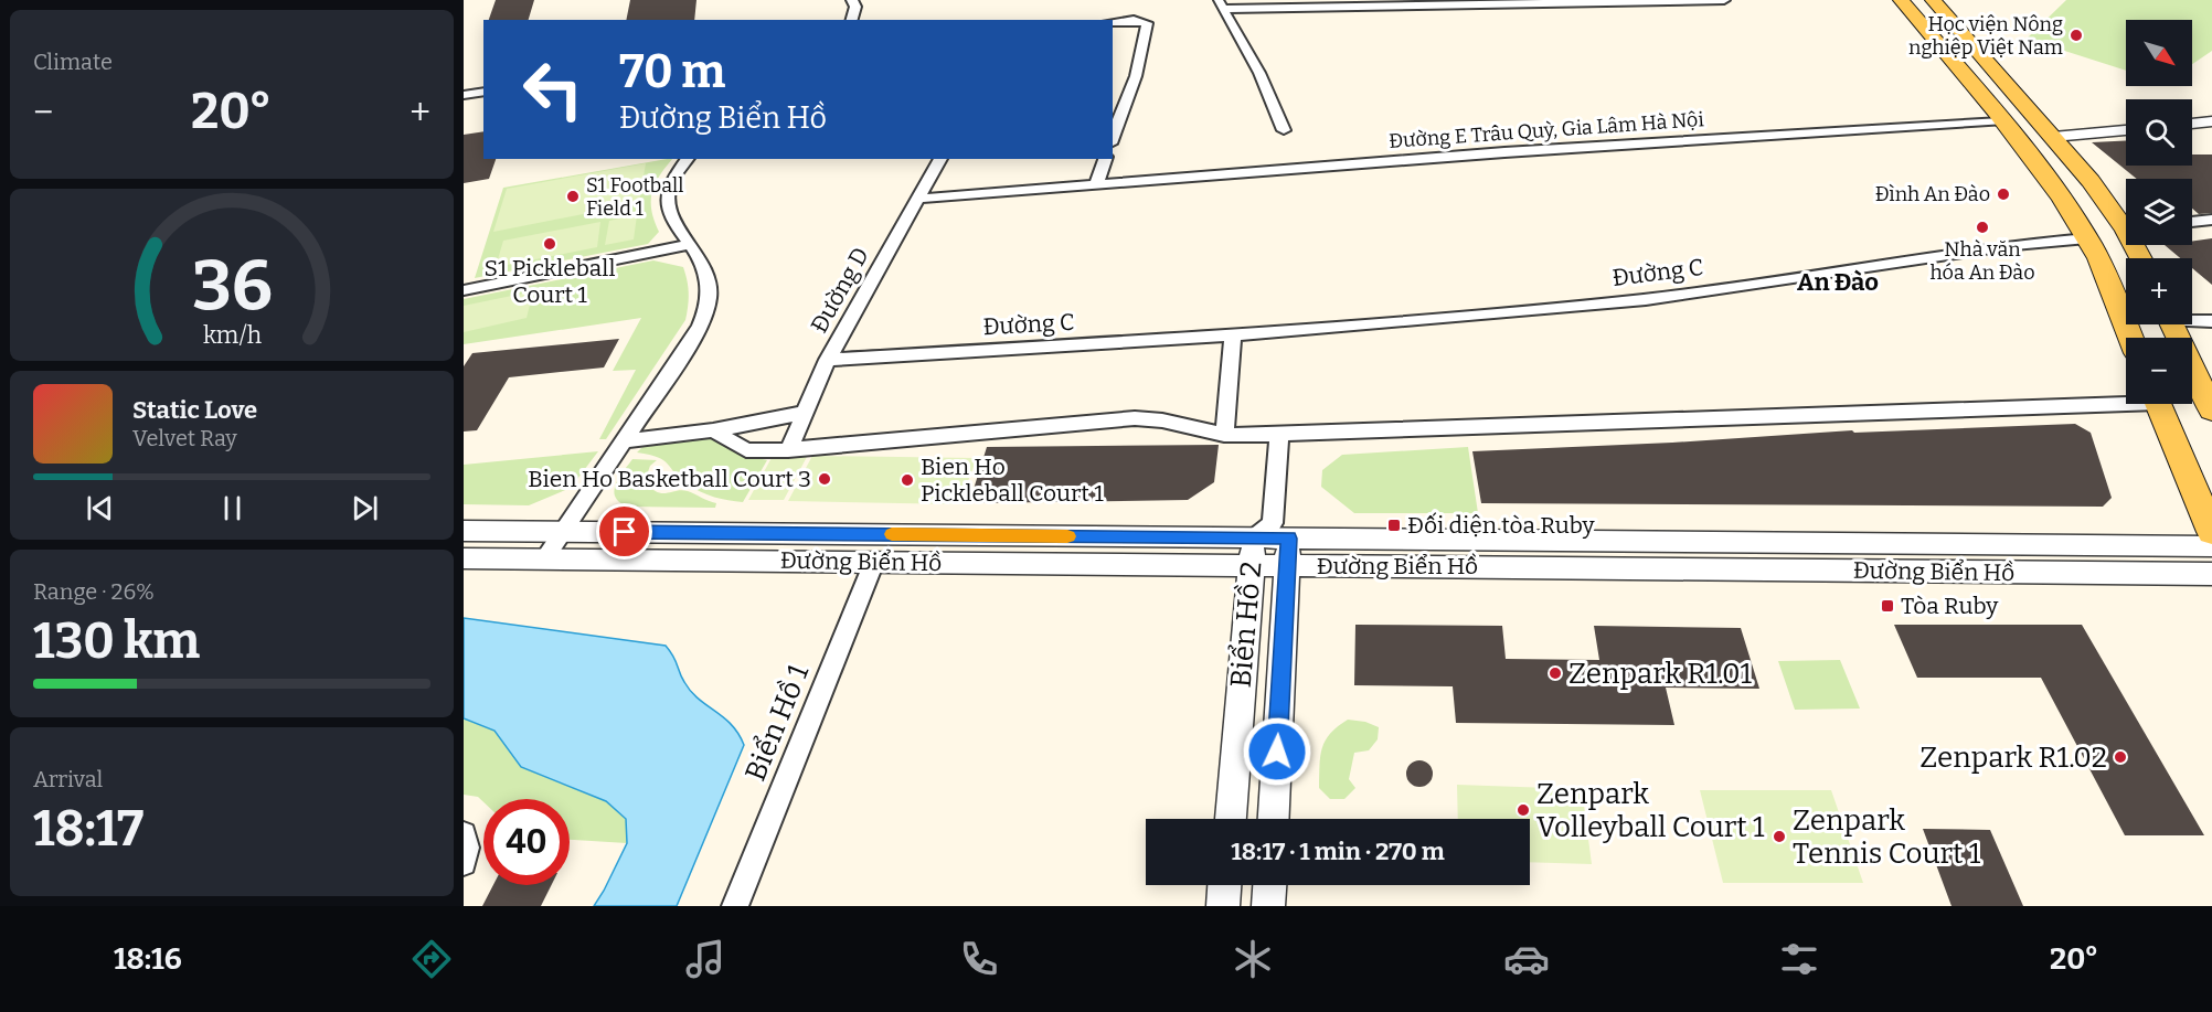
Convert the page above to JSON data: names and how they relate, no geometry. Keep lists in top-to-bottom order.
{
  "streets": {
    "street": [
      "Đường E Trâu Quỳ, Gia Lâm Hà Nội",
      "Đường C",
      "Đường D",
      "Đường Biển Hồ",
      "Biển Hồ 2",
      "Biển Hồ 1"
    ]
  },
  "crossings": [
    ["Đường E Trâu Quỳ, Gia Lâm Hà Nội", "Đường D"],
    ["Đường C", "Đường D"],
    ["Đường Biển Hồ", "Biển Hồ 2"],
    ["Đường Biển Hồ", "Biển Hồ 1"]
  ],
  "districts": ["An Đào"],
  "places": {
    "other": [
      "Học viện Nông nghiệp Việt Nam",
      "Đình An Đào",
      "S1 Football Field 1",
      "Nhà văn hóa An Đào",
      "S1 Pickleball Court 1",
      "Bien Ho Basketball Court 3",
      "Bien Ho Pickleball Court 1",
      "Zenpark R1.01",
      "Zenpark R1.02",
      "Zenpark Volleyball Court 1",
      "Zenpark Tennis Court 1"
    ],
    "transit": ["Đối diện tòa Ruby", "Tòa Ruby"]
  },
  "north": "bottom right",
  "page": {
    "tile": [
      "Climate",
      ["Range · 26%", "130 km"],
      ["Arrival", "18:17"]
    ],
    "map_buttons": ["+", "−"],
    "turn": ["70 m", "Đường Biển Hồ"],
    "heat": ["−", "20°", "+"],
    "song": ["Static Love", "Velvet Ray"],
    "limit": "40",
    "trip": "18:17 · 1 min · 270 m",
    "tabs": ["18:16", "20°"],
    "gauge": ["36", "km/h"]
  }
}
